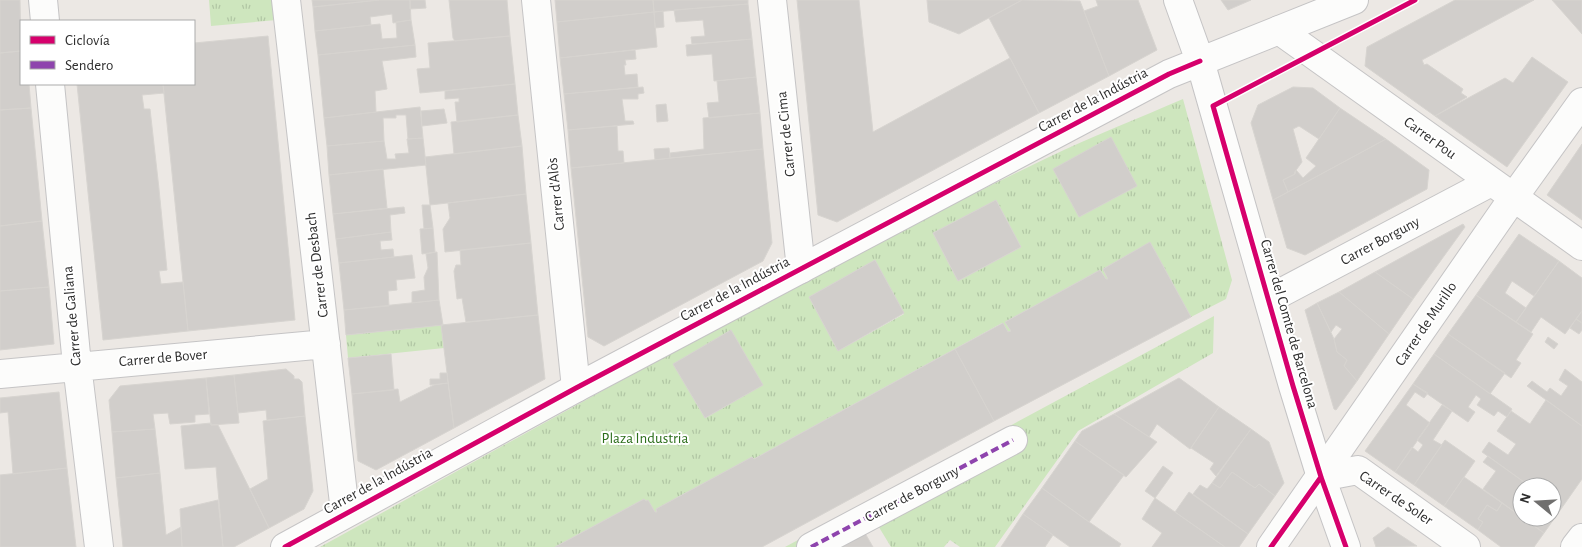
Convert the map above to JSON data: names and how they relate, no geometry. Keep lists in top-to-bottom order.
{
  "streets": {
    "street": [
      "Carrer de la Indústria",
      "Carrer de Cima",
      "Carrer Pou",
      "Carrer d'Alòs",
      "Carrer Borguny",
      "Carrer de Desbach",
      "Carrer de Galiana",
      "Carrer del Comte de Barcelona",
      "Carrer de Murillo",
      "Carrer de Bover",
      "Carrer de Borguny",
      "Carrer de Soler"
    ]
  },
  "crossings": [
    ["Carrer de la Indústria", "Carrer de Cima"],
    ["Carrer de la Indústria", "Carrer Pou"],
    ["Carrer de la Indústria", "Carrer d'Alòs"],
    ["Carrer de la Indústria", "Carrer de Desbach"],
    ["Carrer de la Indústria", "Carrer del Comte de Barcelona"],
    ["Carrer Pou", "Carrer Borguny"],
    ["Carrer Pou", "Carrer de Murillo"],
    ["Carrer Borguny", "Carrer del Comte de Barcelona"],
    ["Carrer Borguny", "Carrer de Murillo"],
    ["Carrer de Desbach", "Carrer de Bover"],
    ["Carrer de Galiana", "Carrer de Bover"],
    ["Carrer del Comte de Barcelona", "Carrer de Murillo"],
    ["Carrer del Comte de Barcelona", "Carrer de Soler"],
    ["Carrer de Murillo", "Carrer de Soler"]
  ],
  "parks": ["Plaza Industria"],
  "legend": ["Ciclovía", "Sendero"],
  "north": "left"
}
